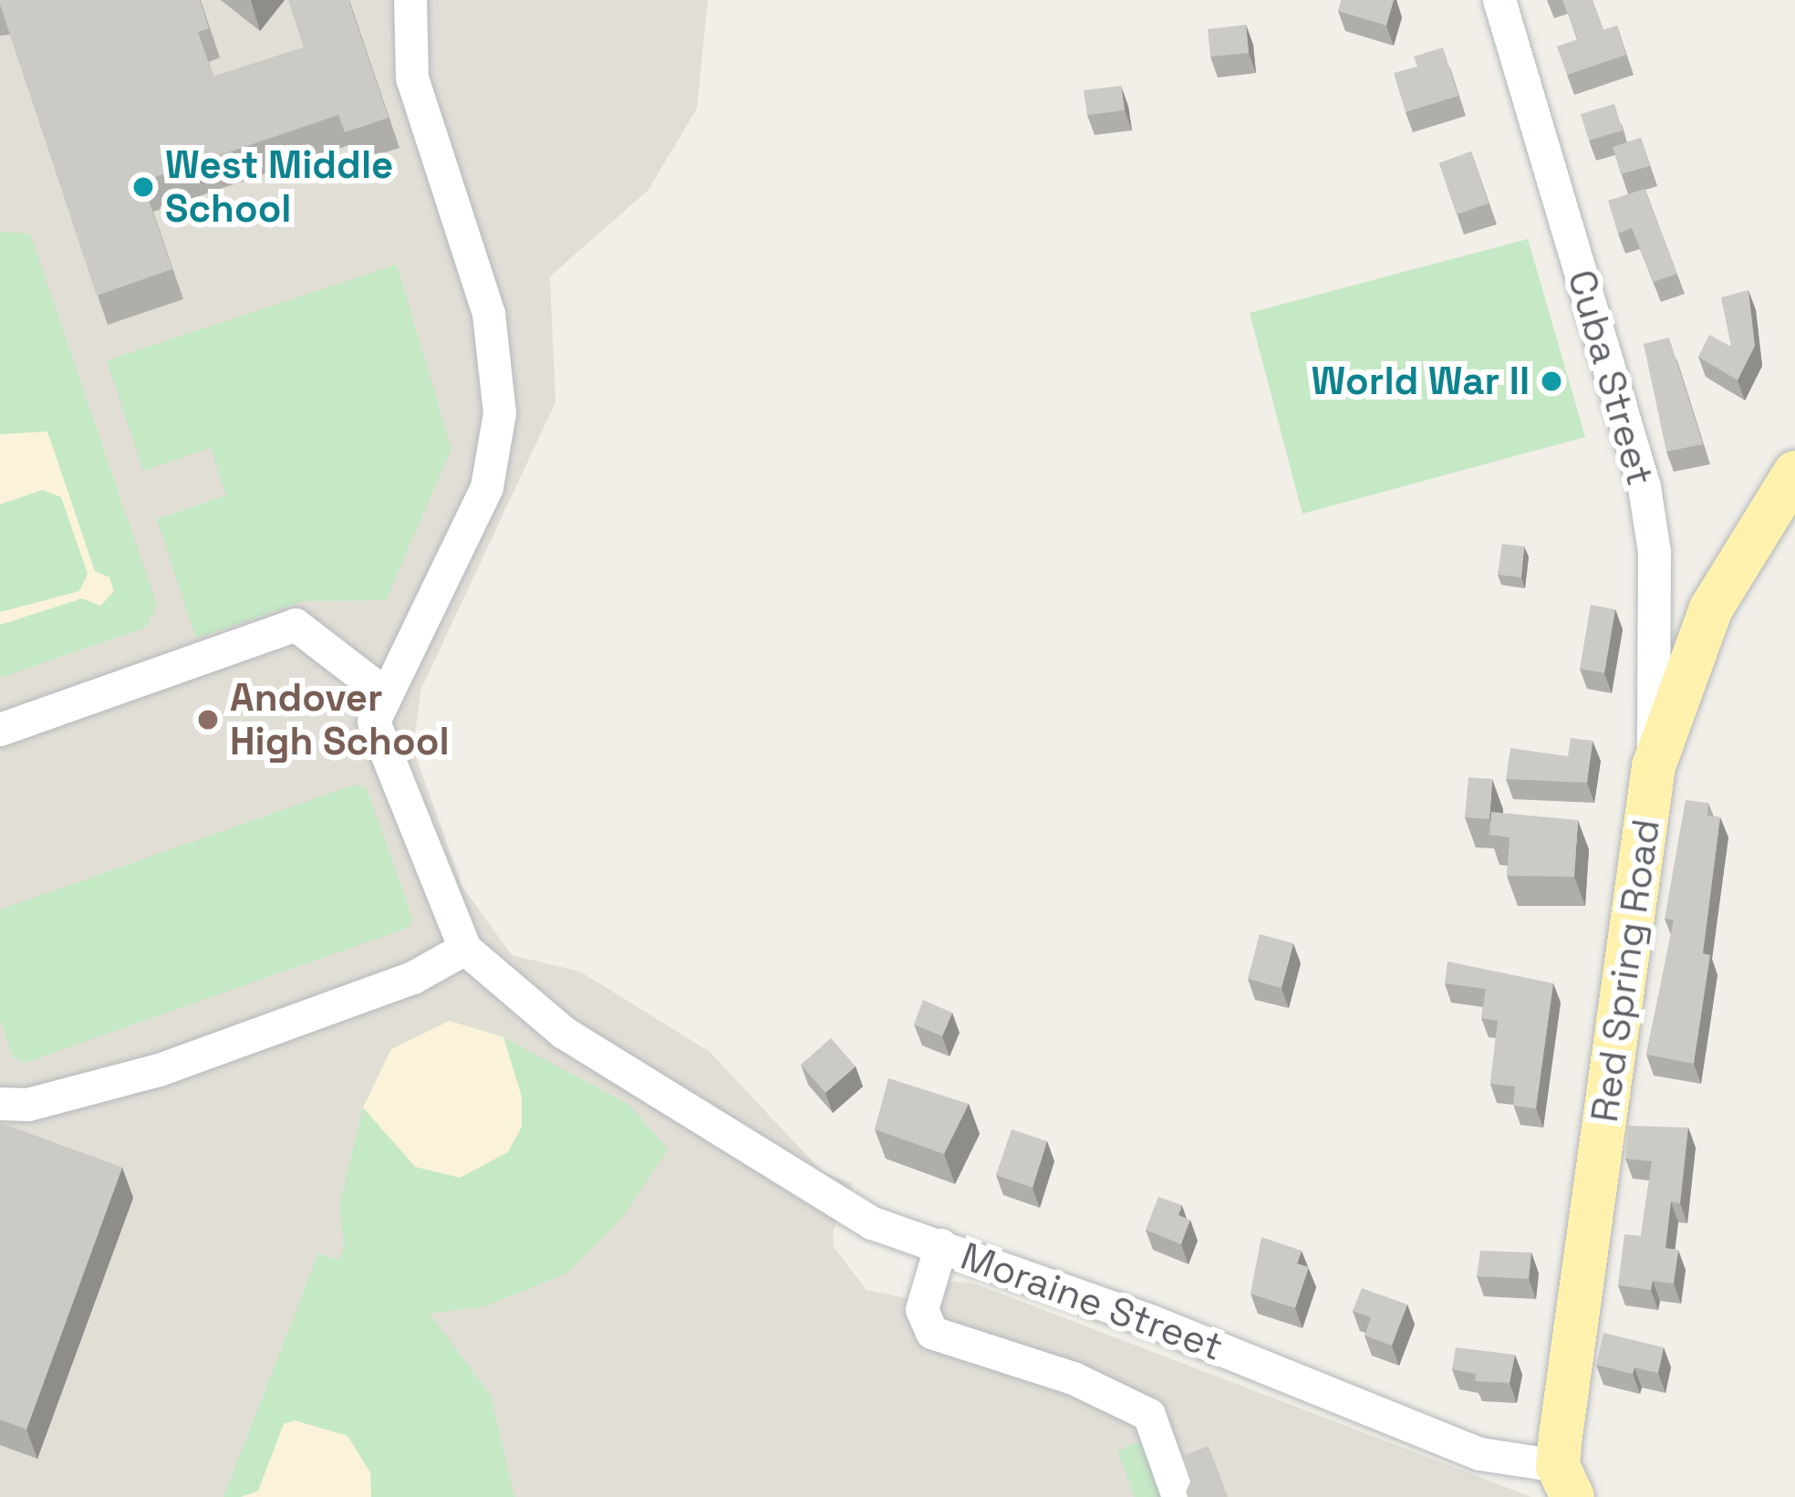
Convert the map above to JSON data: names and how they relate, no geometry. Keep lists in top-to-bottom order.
{
  "streets": {
    "main road": ["Red Spring Road"],
    "street": ["Cuba Street", "Moraine Street"]
  },
  "crossings": [
    ["Cuba Street", "Red Spring Road"],
    ["Red Spring Road", "Moraine Street"]
  ],
  "places": ["West Middle School", "World War II", "Andover High School"]
}
